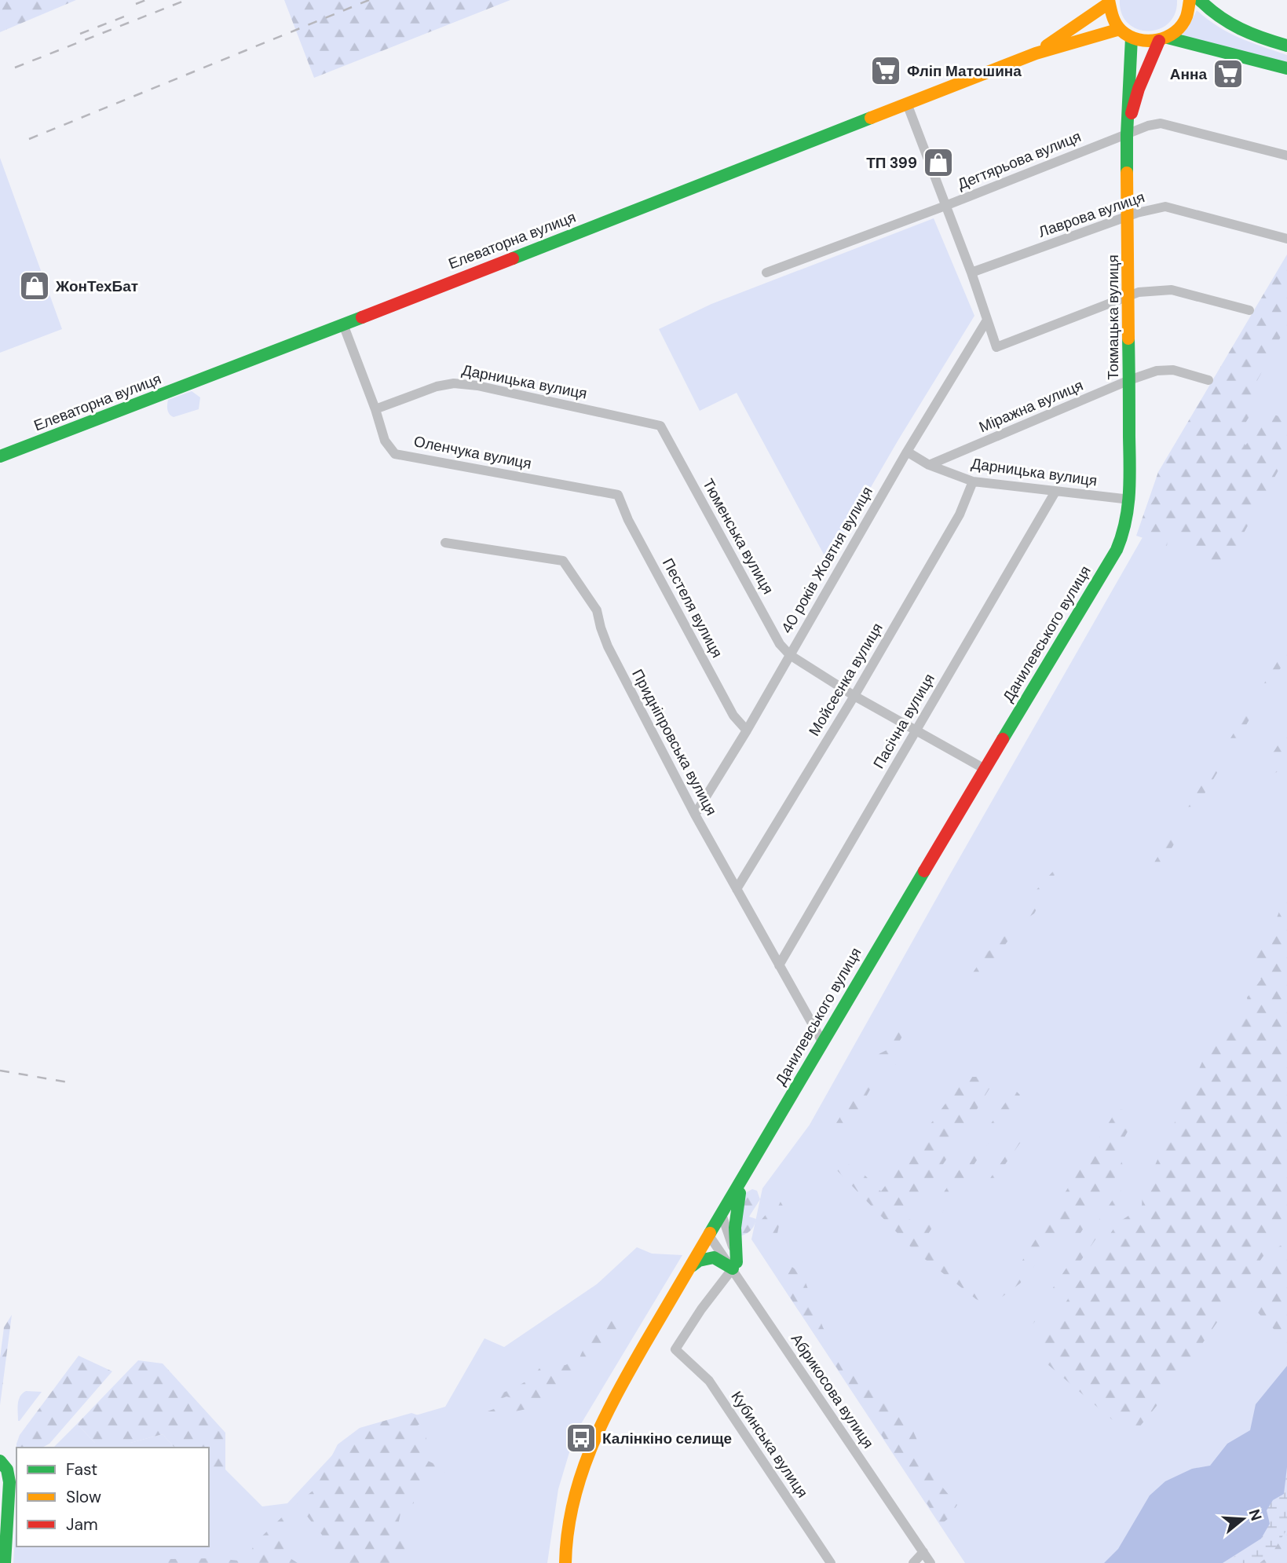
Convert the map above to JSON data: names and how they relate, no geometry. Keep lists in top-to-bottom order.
{
  "streets": {
    "street": [
      "Дегтярьова вулиця",
      "Лаврова вулиця",
      "Елеваторна вулиця",
      "Токмацька вулиця",
      "Дарницька вулиця",
      "Міражна вулиця",
      "Оленчука вулиця",
      "Тюменська вулиця",
      "40 років Жовтня вулиця",
      "Пестеля вулиця",
      "Данилевського вулиця",
      "Мойсеєнка вулиця",
      "Пасічна вулиця",
      "Придніпровська вулиця",
      "Абрикосова вулиця",
      "Кубинська вулиця"
    ]
  },
  "crossings": [
    ["Дегтярьова вулиця", "Токмацька вулиця"],
    ["Лаврова вулиця", "Токмацька вулиця"],
    ["Елеваторна вулиця", "Оленчука вулиця"],
    ["Токмацька вулиця", "Дарницька вулиця"],
    ["Токмацька вулиця", "Міражна вулиця"],
    ["Токмацька вулиця", "Данилевського вулиця"],
    ["Дарницька вулиця", "Міражна вулиця"],
    ["Дарницька вулиця", "Оленчука вулиця"],
    ["Дарницька вулиця", "Тюменська вулиця"],
    ["Дарницька вулиця", "40 років Жовтня вулиця"],
    ["Дарницька вулиця", "Данилевського вулиця"],
    ["Дарницька вулиця", "Мойсеєнка вулиця"],
    ["Дарницька вулиця", "Пасічна вулиця"],
    ["Оленчука вулиця", "Пестеля вулиця"],
    ["Тюменська вулиця", "40 років Жовтня вулиця"],
    ["Тюменська вулиця", "Данилевського вулиця"],
    ["Тюменська вулиця", "Мойсеєнка вулиця"],
    ["Тюменська вулиця", "Пасічна вулиця"],
    ["40 років Жовтня вулиця", "Пестеля вулиця"],
    ["40 років Жовтня вулиця", "Придніпровська вулиця"],
    ["Данилевського вулиця", "Придніпровська вулиця"],
    ["Мойсеєнка вулиця", "Придніпровська вулиця"],
    ["Пасічна вулиця", "Придніпровська вулиця"],
    ["Абрикосова вулиця", "Кубинська вулиця"]
  ],
  "places": {
    "supermarket": ["Фліп Матошина", "Анна"],
    "shop": ["ТП 399", "ЖонТехБат"],
    "bus stop": ["Калінкіно селище"]
  },
  "legend": ["Fast", "Slow", "Jam"],
  "north": "right"
}
